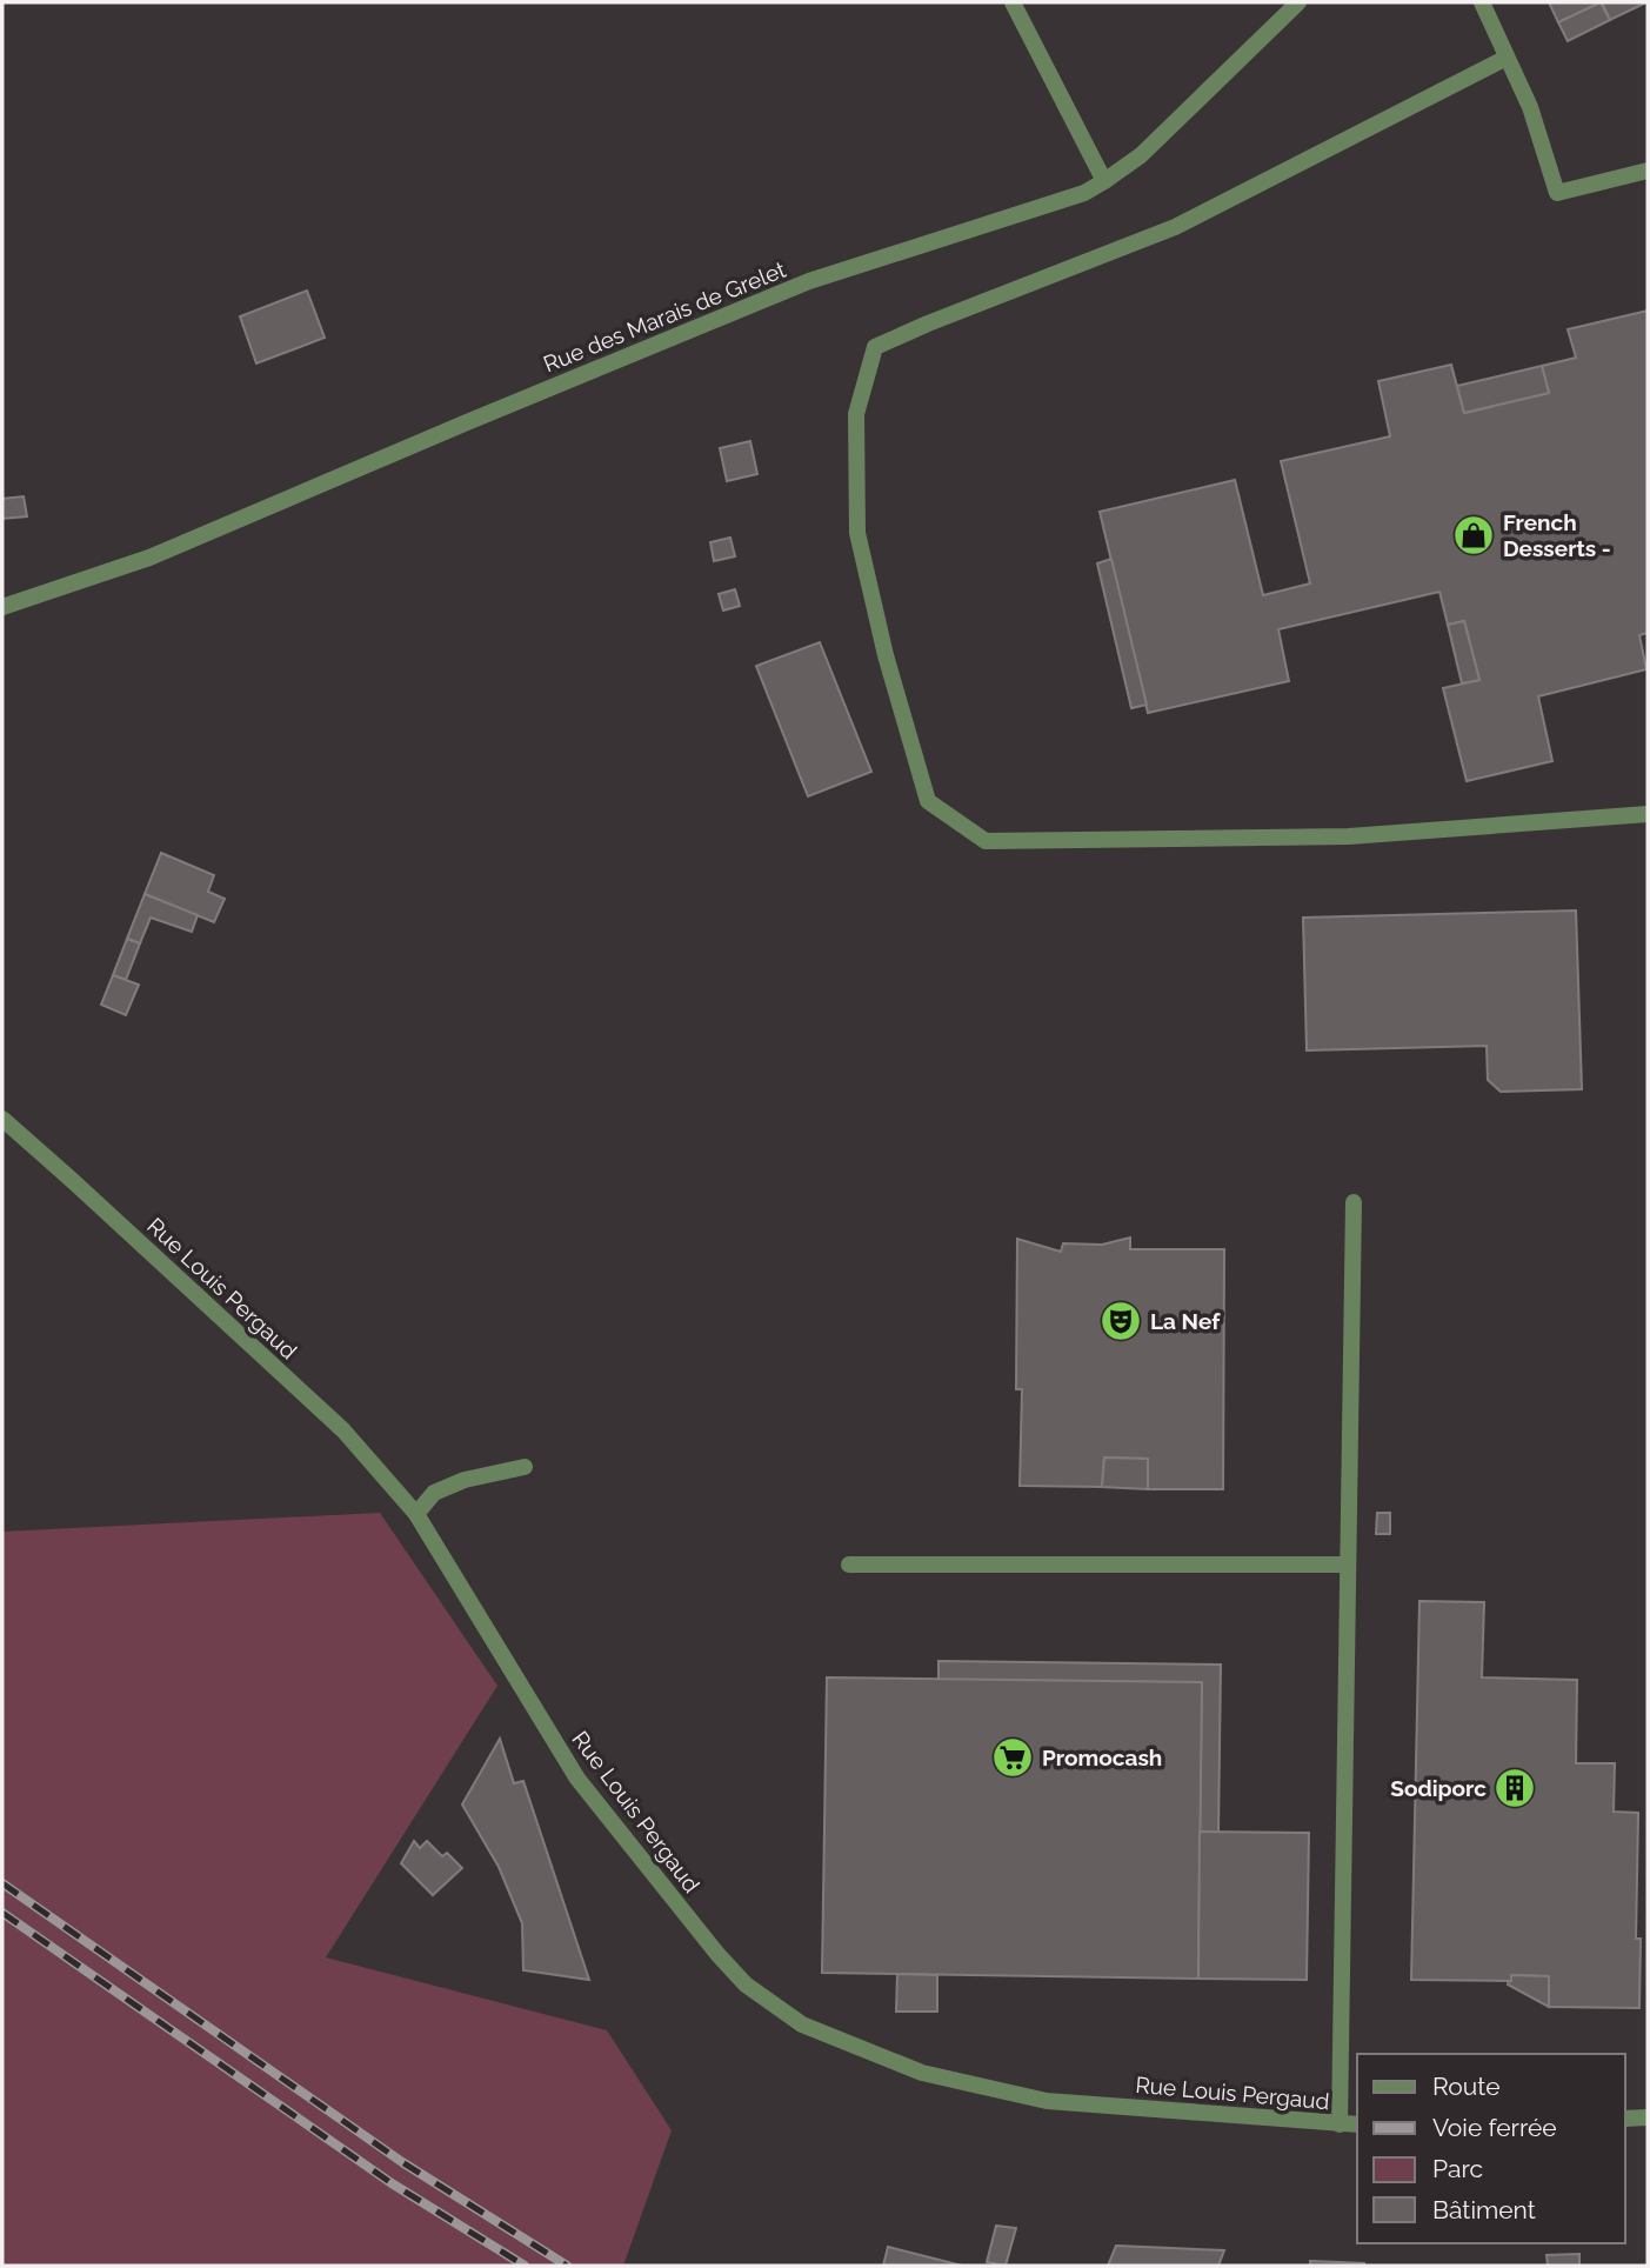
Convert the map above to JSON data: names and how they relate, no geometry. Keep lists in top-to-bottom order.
{
  "streets": {
    "street": ["Rue des Marais de Grelet", "Rue Louis Pergaud"]
  },
  "places": {
    "shop": ["French Desserts -"],
    "theatre": ["La Nef"],
    "supermarket": ["Promocash"],
    "building": ["Sodiporc"]
  },
  "legend": [
    "Route",
    "Voie ferrée",
    "Parc",
    "Bâtiment"
  ]
}
